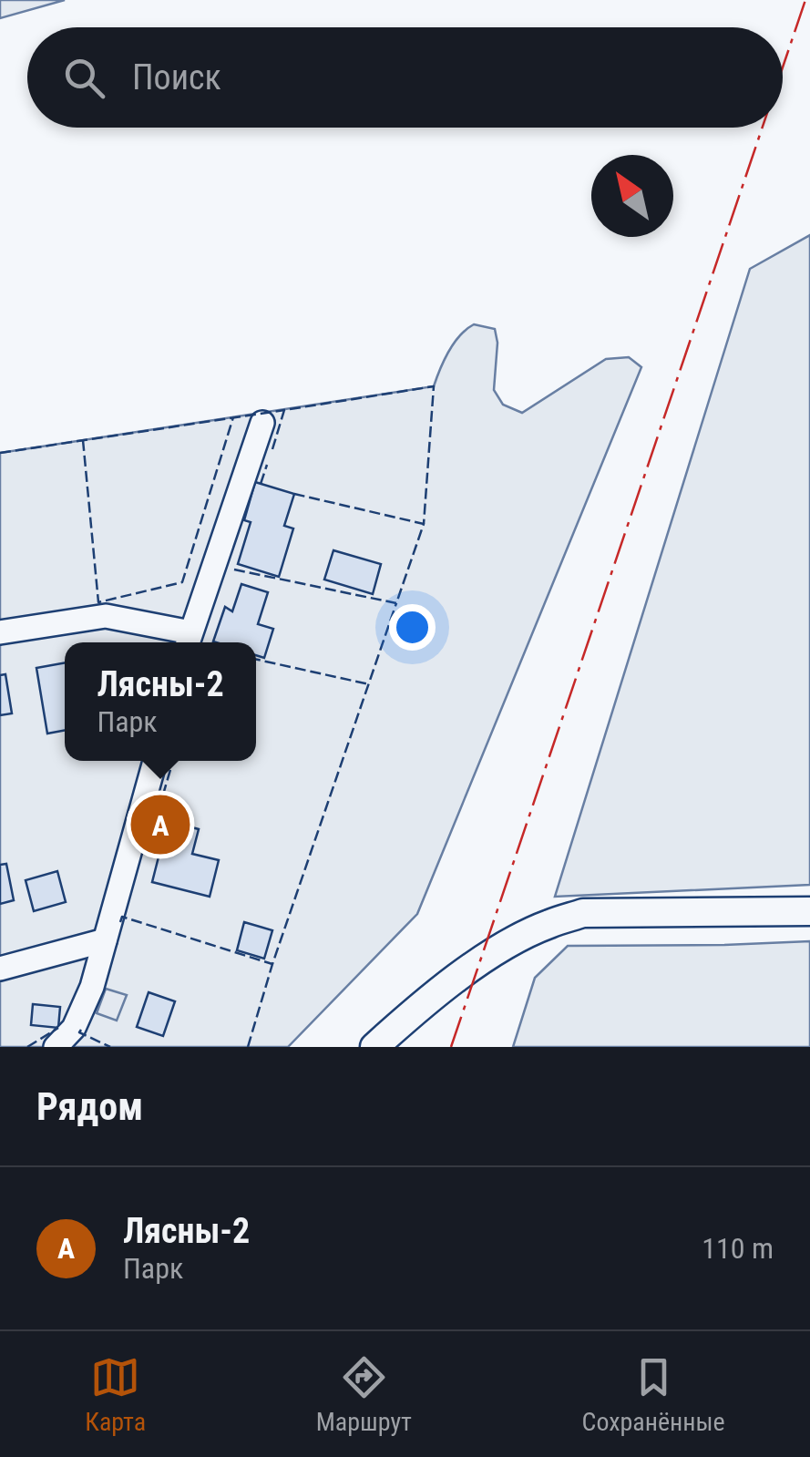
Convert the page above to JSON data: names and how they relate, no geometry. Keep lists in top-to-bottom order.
{
  "north": "top left",
  "page": {
    "search": "Поиск",
    "popup": ["Лясны-2", "Парк"],
    "pins": "A",
    "heading": "Рядом",
    "list": [
      {
        "mark": "A",
        "name": "Лясны-2",
        "note": "Парк",
        "value": "110 m"
      }
    ],
    "nav": ["Карта", "Маршрут", "Сохранённые"]
  }
}
